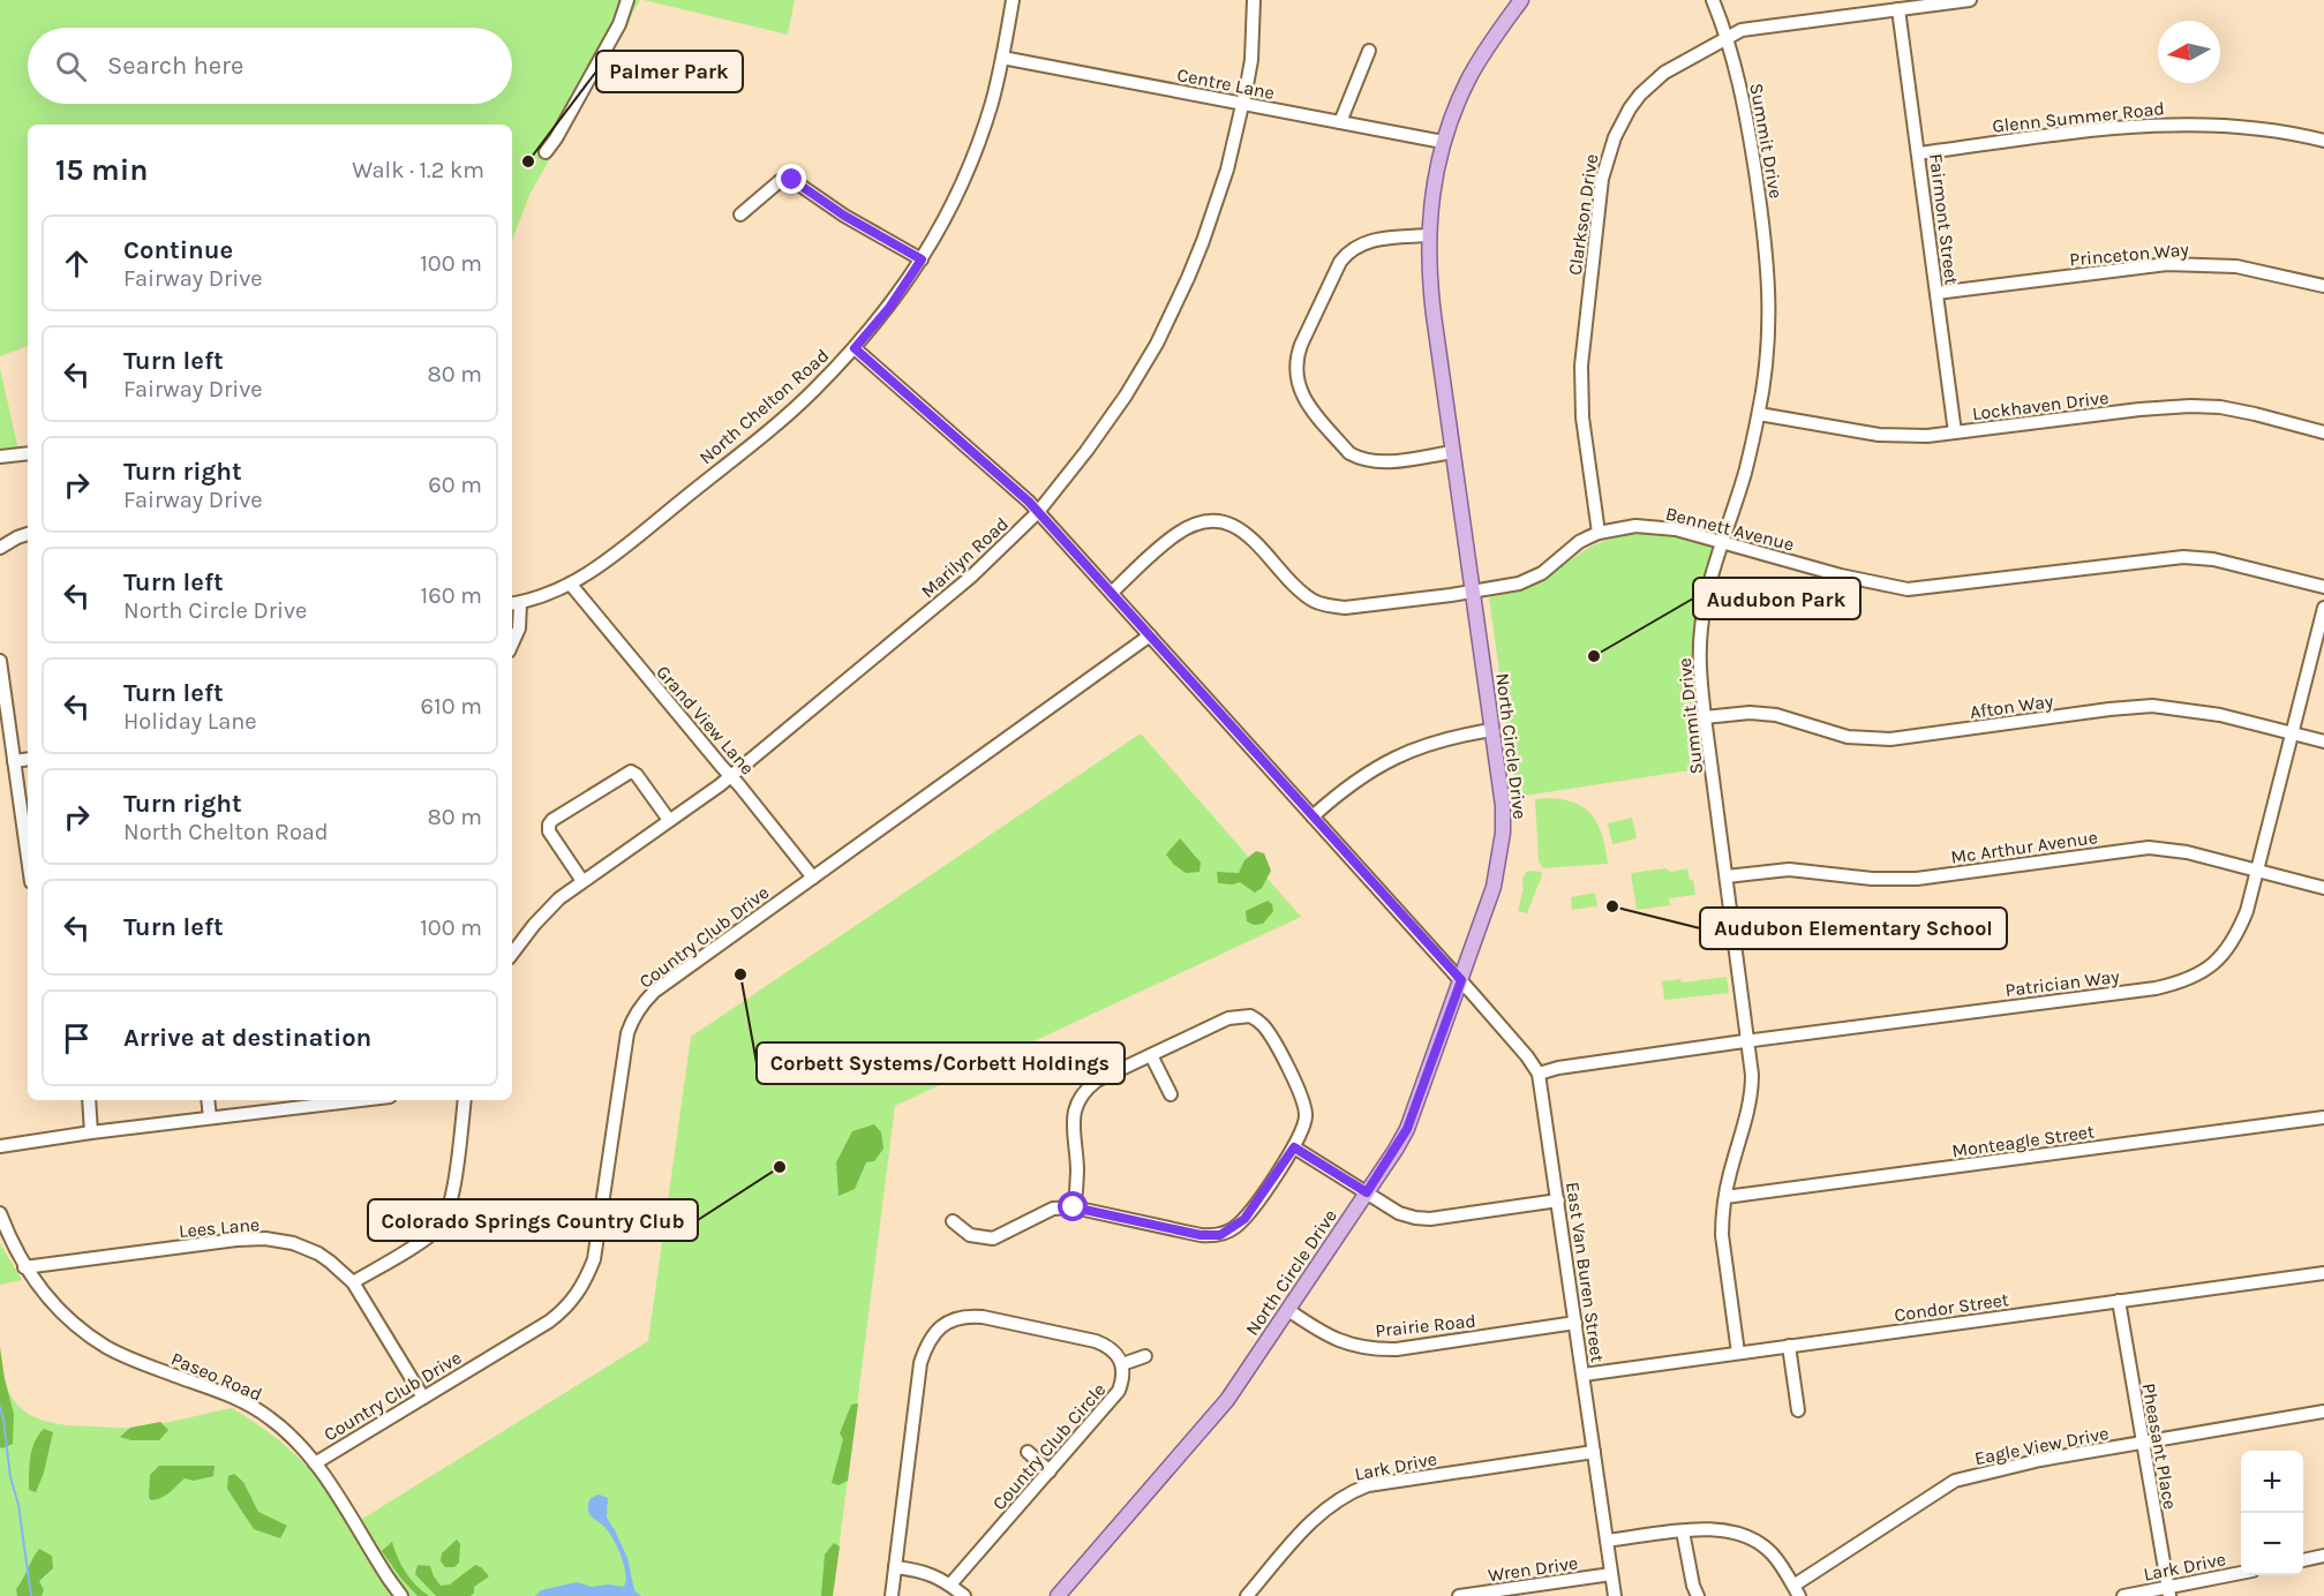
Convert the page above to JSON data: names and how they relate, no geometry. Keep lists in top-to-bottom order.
{
  "streets": {
    "main road": ["North Circle Drive"],
    "street": [
      "Centre Lane",
      "Glenn Summer Road",
      "Summit Drive",
      "Clarkson Drive",
      "Fairmont Street",
      "Princeton Way",
      "Lockhaven Drive",
      "North Chelton Road",
      "Bennett Avenue",
      "Marilyn Road",
      "Afton Way",
      "Grand View Lane",
      "Mc Arthur Avenue",
      "Country Club Drive",
      "Patrician Way",
      "Monteagle Street",
      "Lees Lane",
      "East Van Buren Street",
      "Condor Street",
      "Prairie Road",
      "Paseo Road",
      "Eagle View Drive",
      "Country Club Circle",
      "Pheasant Place",
      "Lark Drive",
      "Wren Drive"
    ]
  },
  "crossings": [
    ["Centre Lane", "North Chelton Road"],
    ["Centre Lane", "Marilyn Road"],
    ["Centre Lane", "North Circle Drive"],
    ["Glenn Summer Road", "Fairmont Street"],
    ["Summit Drive", "Clarkson Drive"],
    ["Summit Drive", "Lockhaven Drive"],
    ["Summit Drive", "Bennett Avenue"],
    ["Summit Drive", "Afton Way"],
    ["Summit Drive", "Mc Arthur Avenue"],
    ["Summit Drive", "Patrician Way"],
    ["Summit Drive", "Monteagle Street"],
    ["Summit Drive", "Condor Street"],
    ["Clarkson Drive", "Fairmont Street"],
    ["Clarkson Drive", "Bennett Avenue"],
    ["Fairmont Street", "Princeton Way"],
    ["Fairmont Street", "Lockhaven Drive"],
    ["North Chelton Road", "Grand View Lane"],
    ["North Chelton Road", "East Van Buren Street"],
    ["Bennett Avenue", "North Circle Drive"],
    ["Bennett Avenue", "East Van Buren Street"],
    ["Marilyn Road", "Grand View Lane"],
    ["Marilyn Road", "East Van Buren Street"],
    ["Afton Way", "Patrician Way"],
    ["Grand View Lane", "Country Club Drive"],
    ["North Circle Drive", "East Van Buren Street"],
    ["North Circle Drive", "Prairie Road"],
    ["Mc Arthur Avenue", "Patrician Way"],
    ["Country Club Drive", "Lees Lane"],
    ["Country Club Drive", "East Van Buren Street"],
    ["Country Club Drive", "Paseo Road"],
    ["Patrician Way", "East Van Buren Street"],
    ["Lees Lane", "Paseo Road"],
    ["East Van Buren Street", "Condor Street"],
    ["East Van Buren Street", "Prairie Road"],
    ["East Van Buren Street", "Lark Drive"],
    ["East Van Buren Street", "Wren Drive"],
    ["Condor Street", "Pheasant Place"],
    ["Eagle View Drive", "Pheasant Place"],
    ["Pheasant Place", "Lark Drive"]
  ],
  "places": [
    "Palmer Park",
    "Audubon Park",
    "Audubon Elementary School",
    "Corbett Systems/Corbett Holdings",
    "Colorado Springs Country Club"
  ],
  "north": "left",
  "page": {
    "search": "Search here",
    "heading": ["15 min", "Walk · 1.2 km"],
    "list": [
      ["Continue", "Fairway Drive", "100 m"],
      ["Turn left", "Fairway Drive", "80 m"],
      ["Turn right", "Fairway Drive", "60 m"],
      ["Turn left", "North Circle Drive", "160 m"],
      ["Turn left", "Holiday Lane", "610 m"],
      ["Turn right", "North Chelton Road", "80 m"],
      ["Turn left", "100 m"],
      "Arrive at destination"
    ],
    "map_buttons": ["+", "−"]
  }
}
